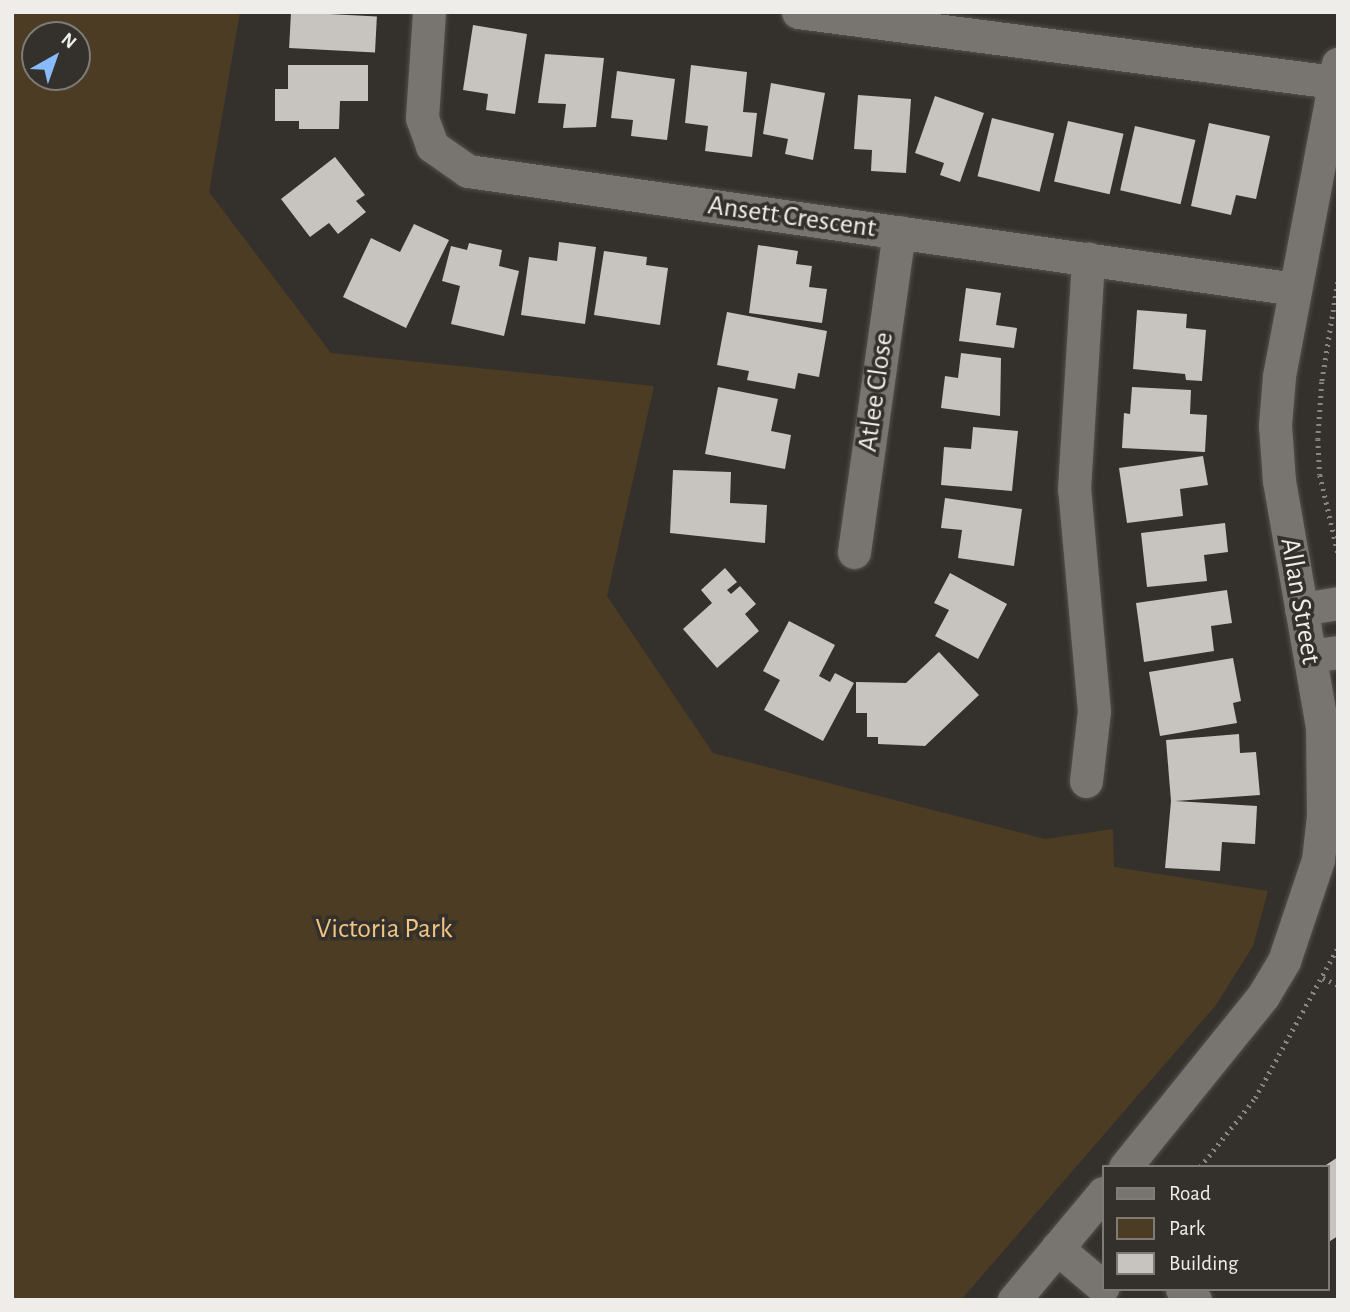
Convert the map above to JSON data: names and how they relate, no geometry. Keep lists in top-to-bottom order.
{
  "streets": {
    "street": ["Ansett Crescent", "Atlee Close", "Allan Street"]
  },
  "crossings": [
    ["Ansett Crescent", "Atlee Close"],
    ["Ansett Crescent", "Allan Street"]
  ],
  "parks": ["Victoria Park"],
  "legend": ["Road", "Park", "Building"],
  "north": "top right"
}
